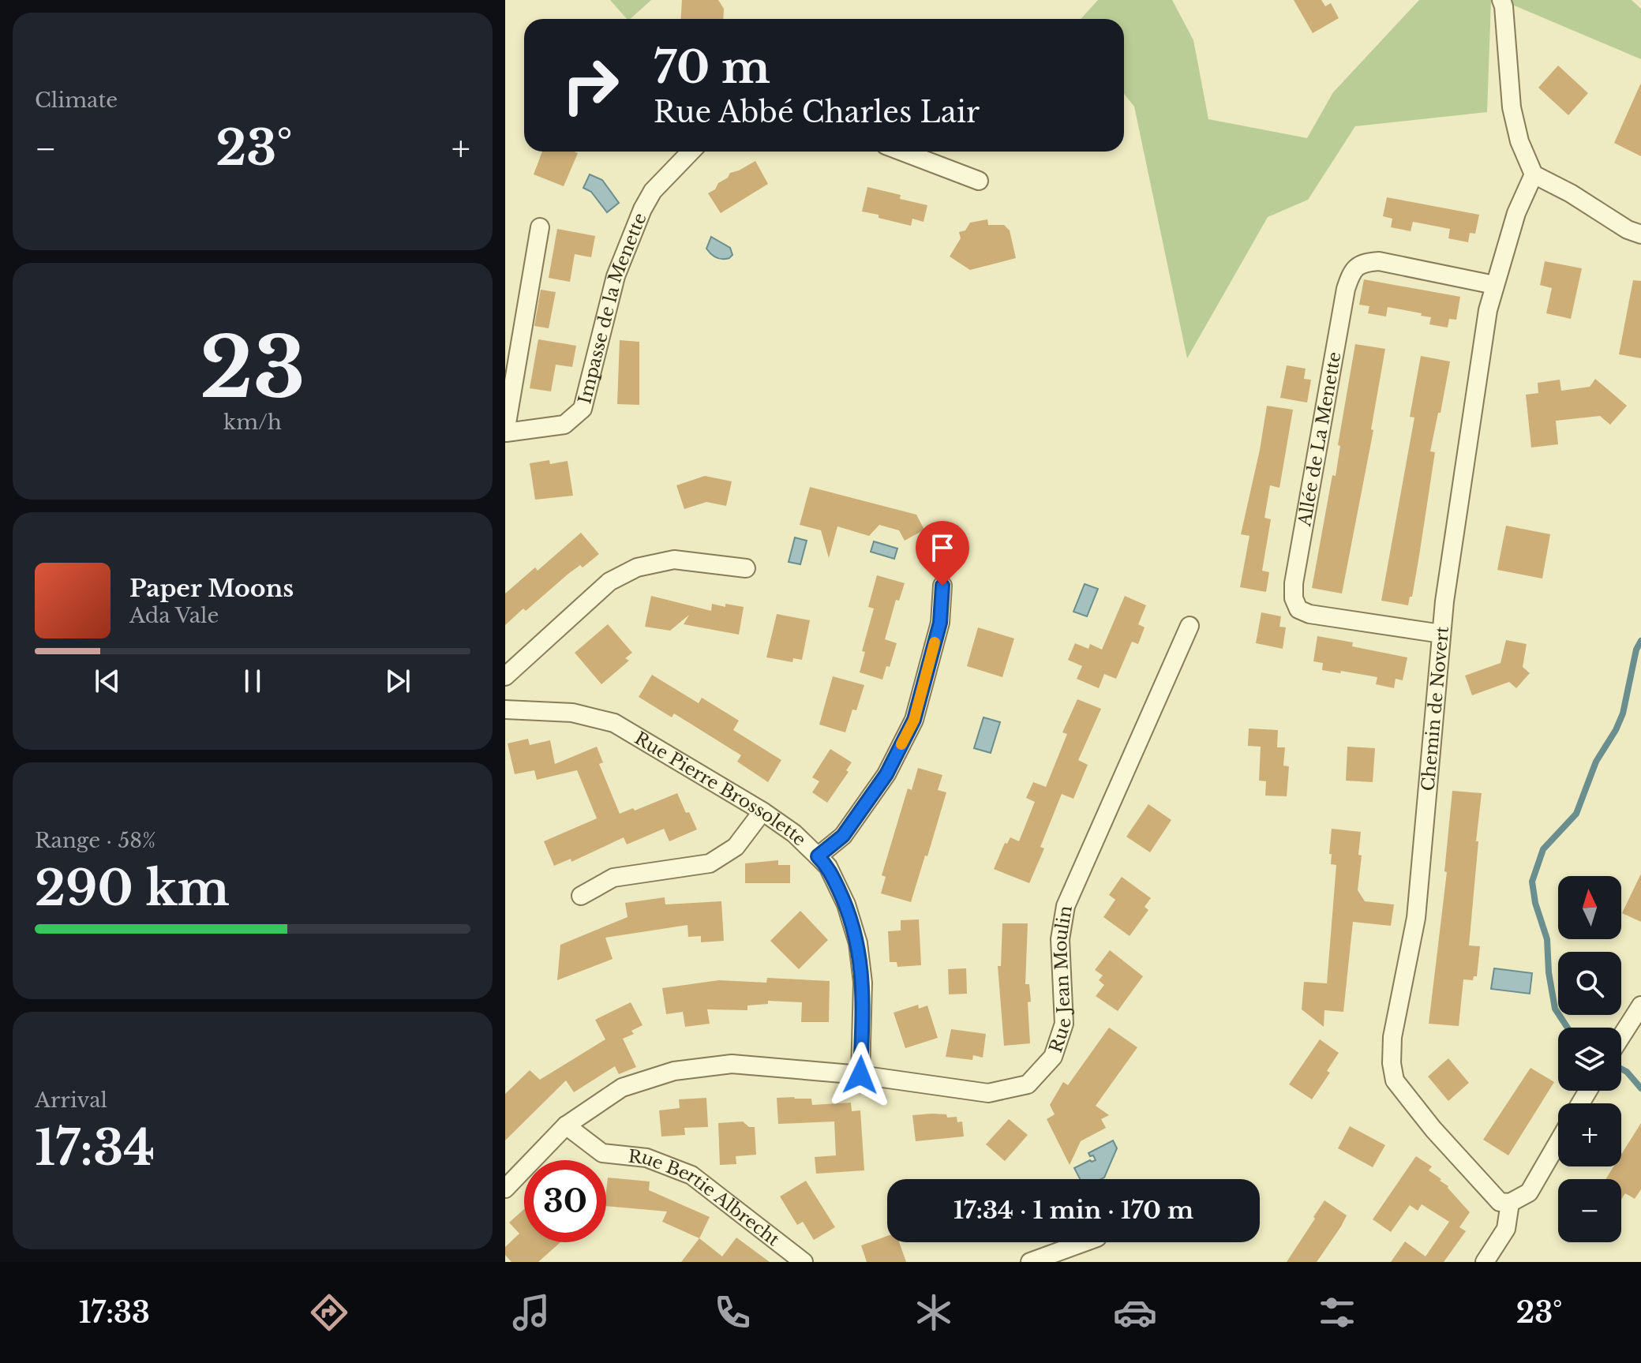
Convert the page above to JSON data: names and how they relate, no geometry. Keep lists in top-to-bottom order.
{
  "streets": {
    "street": [
      "Impasse de la Menette",
      "Allée de La Menette",
      "Chemin de Novert",
      "Rue Pierre Brossolette",
      "Rue Jean Moulin",
      "Rue Bertie Albrecht"
    ]
  },
  "crossings": [
    ["Allée de La Menette", "Chemin de Novert"],
    ["Rue Pierre Brossolette", "Rue Jean Moulin"],
    ["Rue Jean Moulin", "Rue Bertie Albrecht"]
  ],
  "north": "top",
  "page": {
    "tile": [
      "Climate",
      ["23", "km/h"],
      ["Range · 58%", "290 km"],
      ["Arrival", "17:34"]
    ],
    "turn": ["70 m", "Rue Abbé Charles Lair"],
    "heat": ["−", "23°", "+"],
    "song": ["Paper Moons", "Ada Vale"],
    "map_buttons": ["+", "−"],
    "limit": "30",
    "trip": "17:34 · 1 min · 170 m",
    "tabs": ["17:33", "23°"]
  }
}
